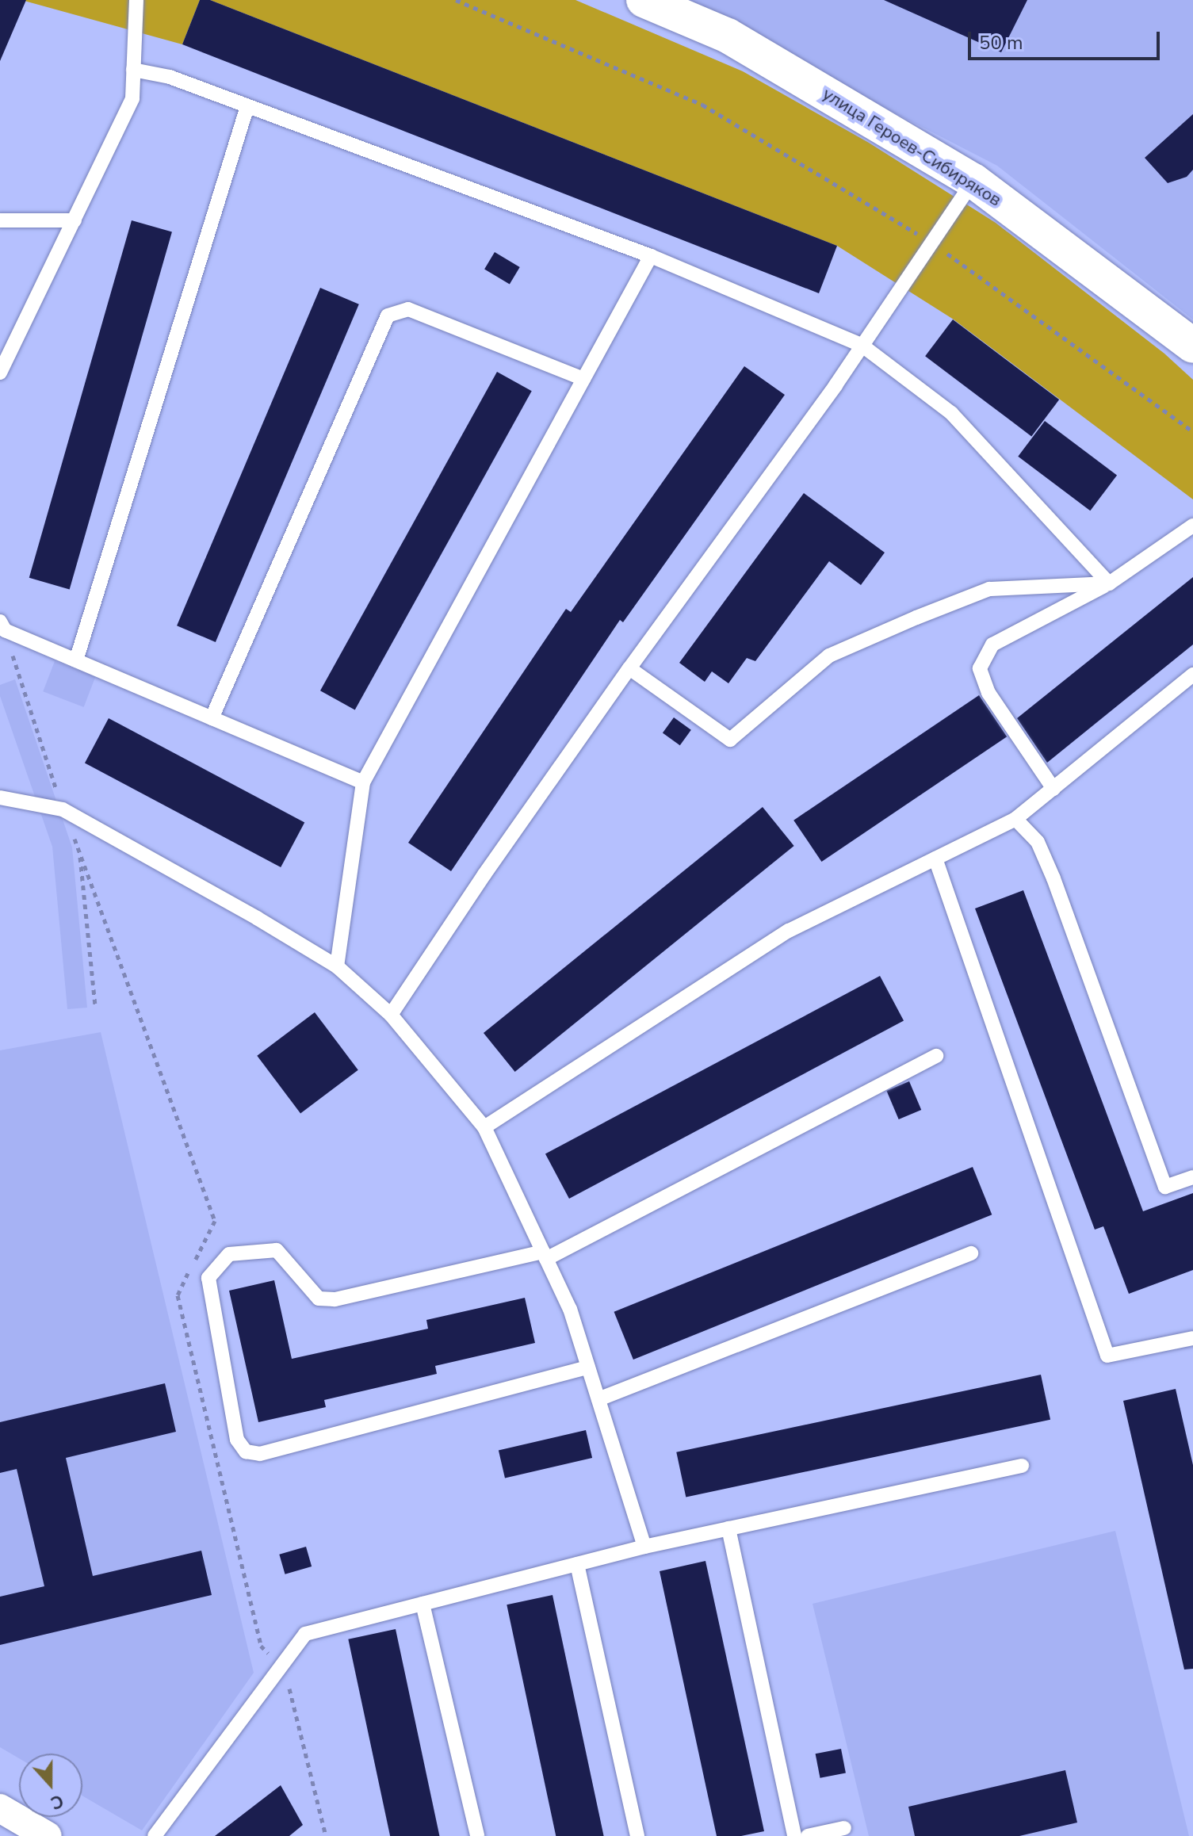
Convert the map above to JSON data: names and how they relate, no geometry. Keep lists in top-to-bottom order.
{
  "streets": {
    "street": ["улица Героев-Сибиряков"]
  },
  "scale_bar": "50 m",
  "north": "bottom"
}
